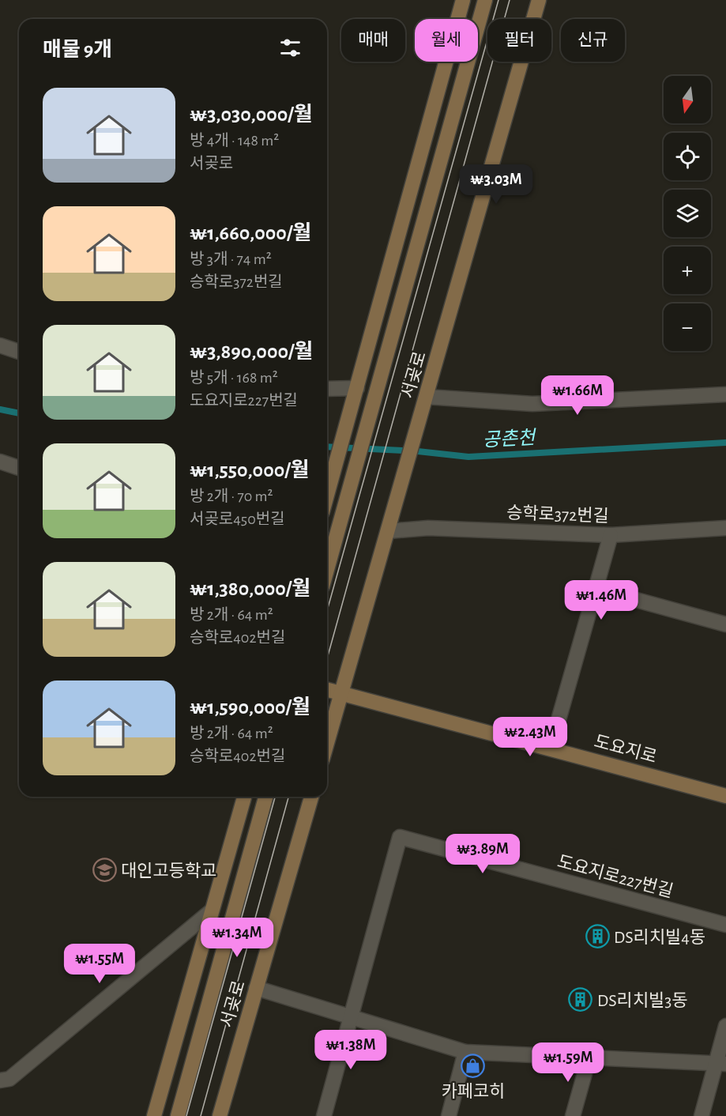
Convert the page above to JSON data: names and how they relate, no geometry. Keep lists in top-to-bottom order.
{
  "streets": {
    "main road": ["서곶로", "도요지로"],
    "street": ["승학로372번길", "도요지로227번길"]
  },
  "crossings": [
    ["서곶로", "승학로372번길"],
    ["서곶로", "도요지로"]
  ],
  "water": ["공촌천"],
  "places": {
    "school or university": ["대인고등학교"],
    "building": ["DS리치빌4동", "DS리치빌3동"],
    "shop": ["카페코히"]
  },
  "north": "bottom",
  "page": {
    "chip": [
      "매매",
      "월세",
      "필터",
      "신규"
    ],
    "heading": "매물 9개",
    "map_buttons": ["+", "−"],
    "list": [
      {
        "name": "₩3,030,000/월",
        "note": "방 4개 · 148 m² · 서곶로"
      },
      {
        "name": "₩1,660,000/월",
        "note": "방 3개 · 74 m² · 승학로372번길"
      },
      {
        "name": "₩3,890,000/월",
        "note": "방 5개 · 168 m² · 도요지로227번길"
      },
      {
        "name": "₩1,550,000/월",
        "note": "방 2개 · 70 m² · 서곶로450번길"
      },
      {
        "name": "₩1,380,000/월",
        "note": "방 2개 · 64 m² · 승학로402번길"
      },
      {
        "name": "₩1,590,000/월",
        "note": "방 2개 · 64 m² · 승학로402번길"
      }
    ],
    "price": [
      "₩3.03M",
      "₩1.66M",
      "₩1.46M",
      "₩2.43M",
      "₩3.89M",
      "₩1.34M",
      "₩1.55M",
      "₩1.38M",
      "₩1.59M"
    ]
  }
}
